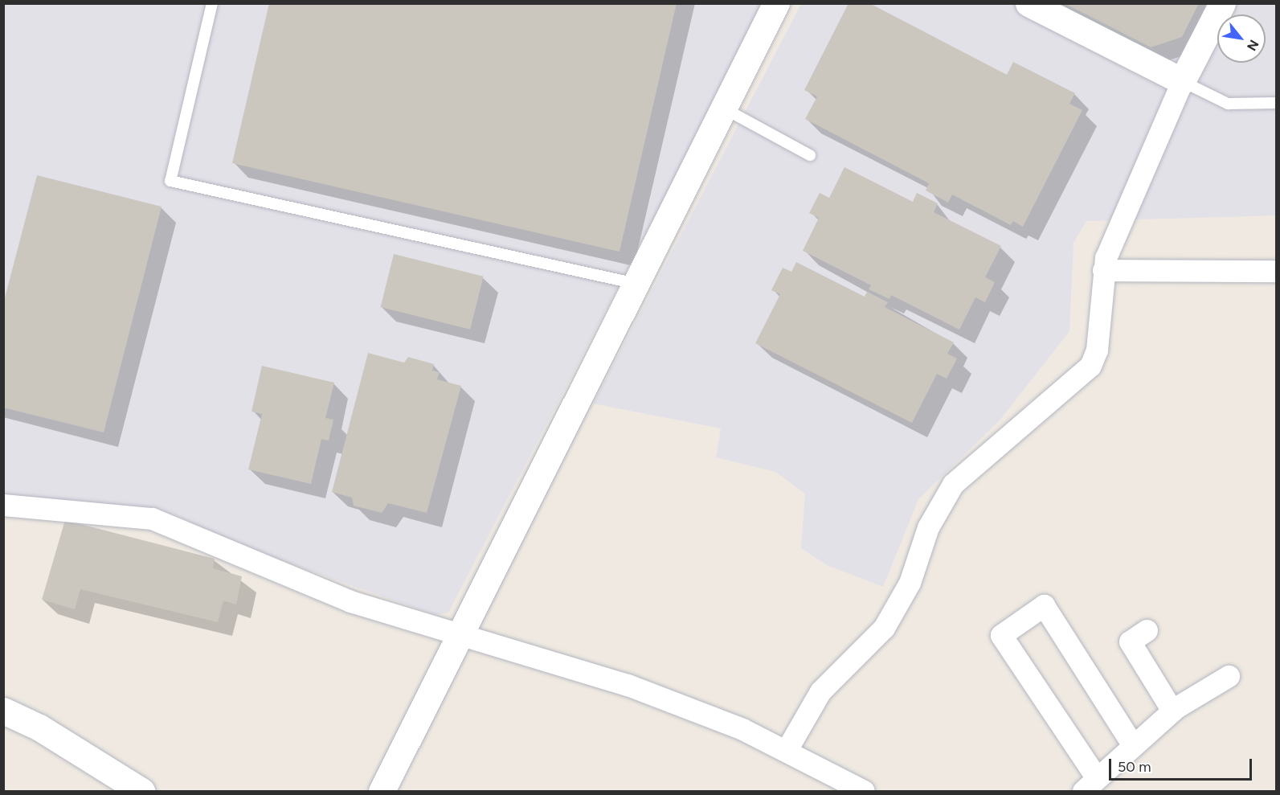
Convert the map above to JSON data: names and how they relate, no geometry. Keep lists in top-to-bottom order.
{
  "scale_bar": "50 m",
  "north": "bottom right"
}
